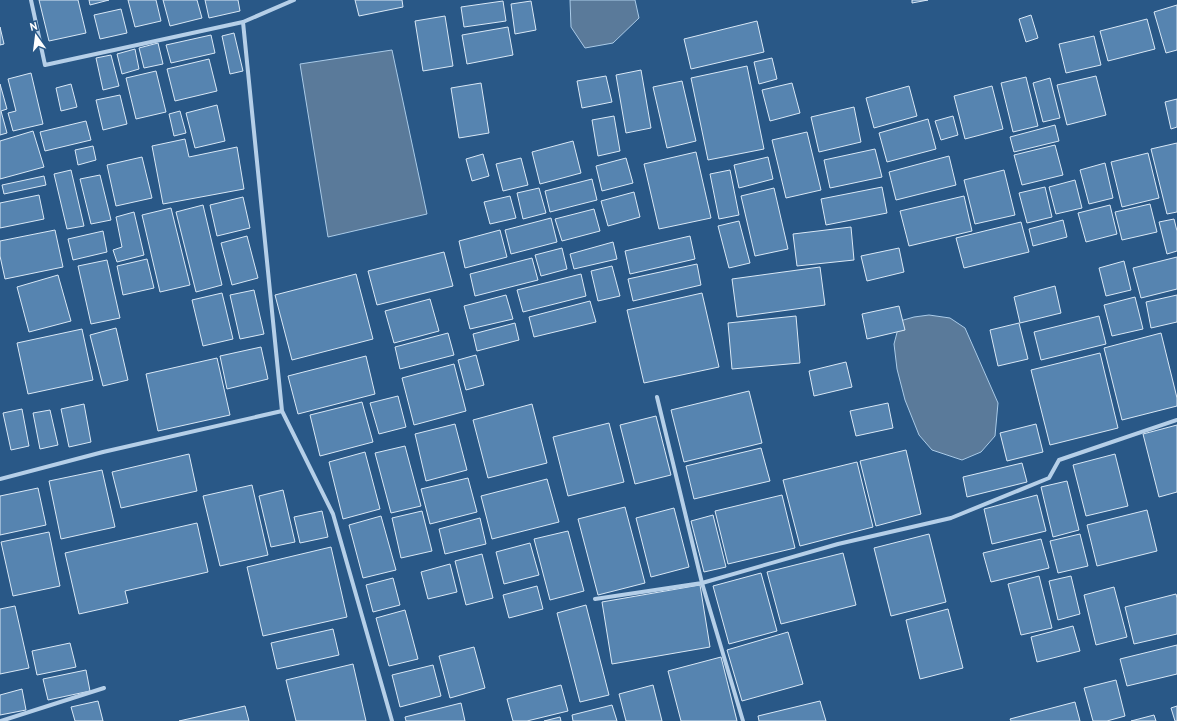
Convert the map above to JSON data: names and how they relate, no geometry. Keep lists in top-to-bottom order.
{
  "north": "top"
}
